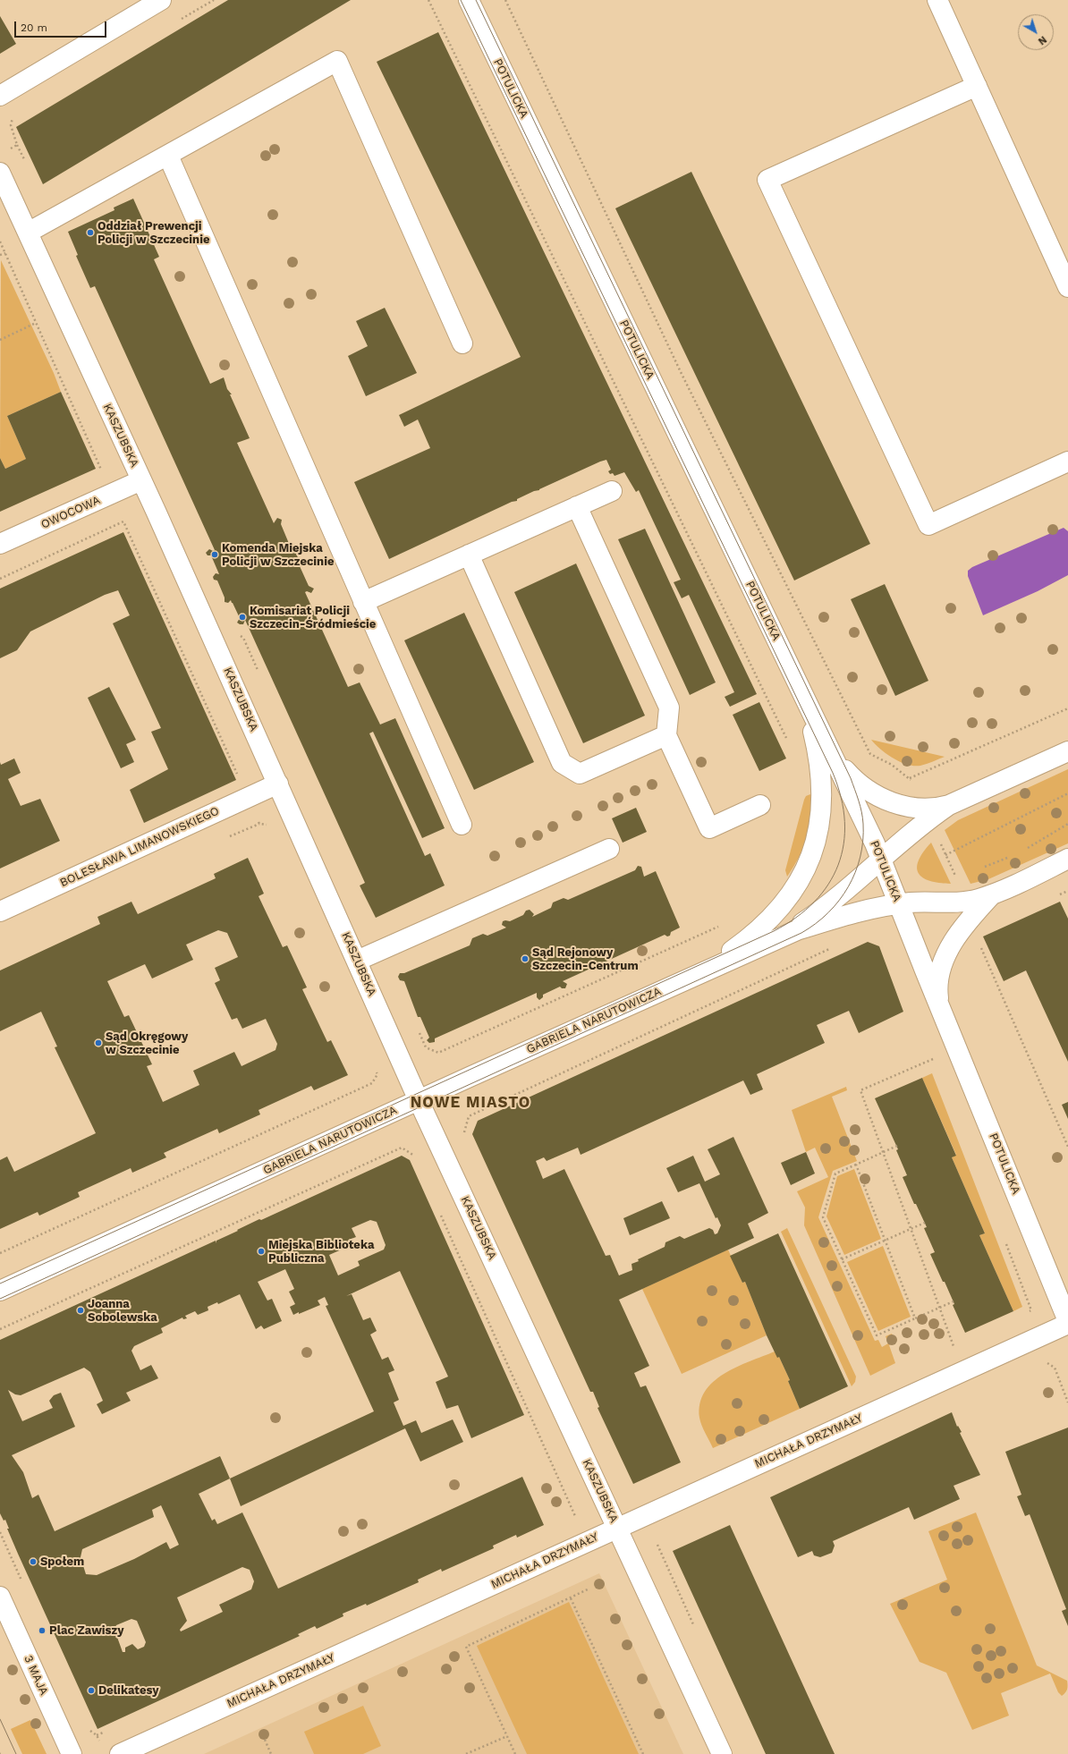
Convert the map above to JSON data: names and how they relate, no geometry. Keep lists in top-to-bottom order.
{
  "streets": {
    "street": [
      "POTULICKA",
      "KASZUBSKA",
      "OWOCOWA",
      "BOLESŁAWA LIMANOWSKIEGO",
      "GABRIELA NARUTOWICZA",
      "MICHAŁA DRZYMAŁY",
      "3 MAJA"
    ]
  },
  "crossings": [
    ["POTULICKA", "GABRIELA NARUTOWICZA"],
    ["POTULICKA", "MICHAŁA DRZYMAŁY"],
    ["KASZUBSKA", "OWOCOWA"],
    ["KASZUBSKA", "BOLESŁAWA LIMANOWSKIEGO"],
    ["KASZUBSKA", "GABRIELA NARUTOWICZA"],
    ["KASZUBSKA", "MICHAŁA DRZYMAŁY"]
  ],
  "districts": ["NOWE MIASTO"],
  "places": [
    "Oddział Prewencji Policji w Szczecinie",
    "Komenda Miejska Policji w Szczecinie",
    "Komisariat Policji Szczecin-Śródmieście",
    "Sąd Rejonowy Szczecin-Centrum",
    "Sąd Okręgowy w Szczecinie",
    "Miejska Biblioteka Publiczna",
    "Joanna Sobolewska",
    "Społem",
    "Plac Zawiszy",
    "Delikatesy"
  ],
  "scale_bar": "20 m",
  "north": "bottom right"
}
